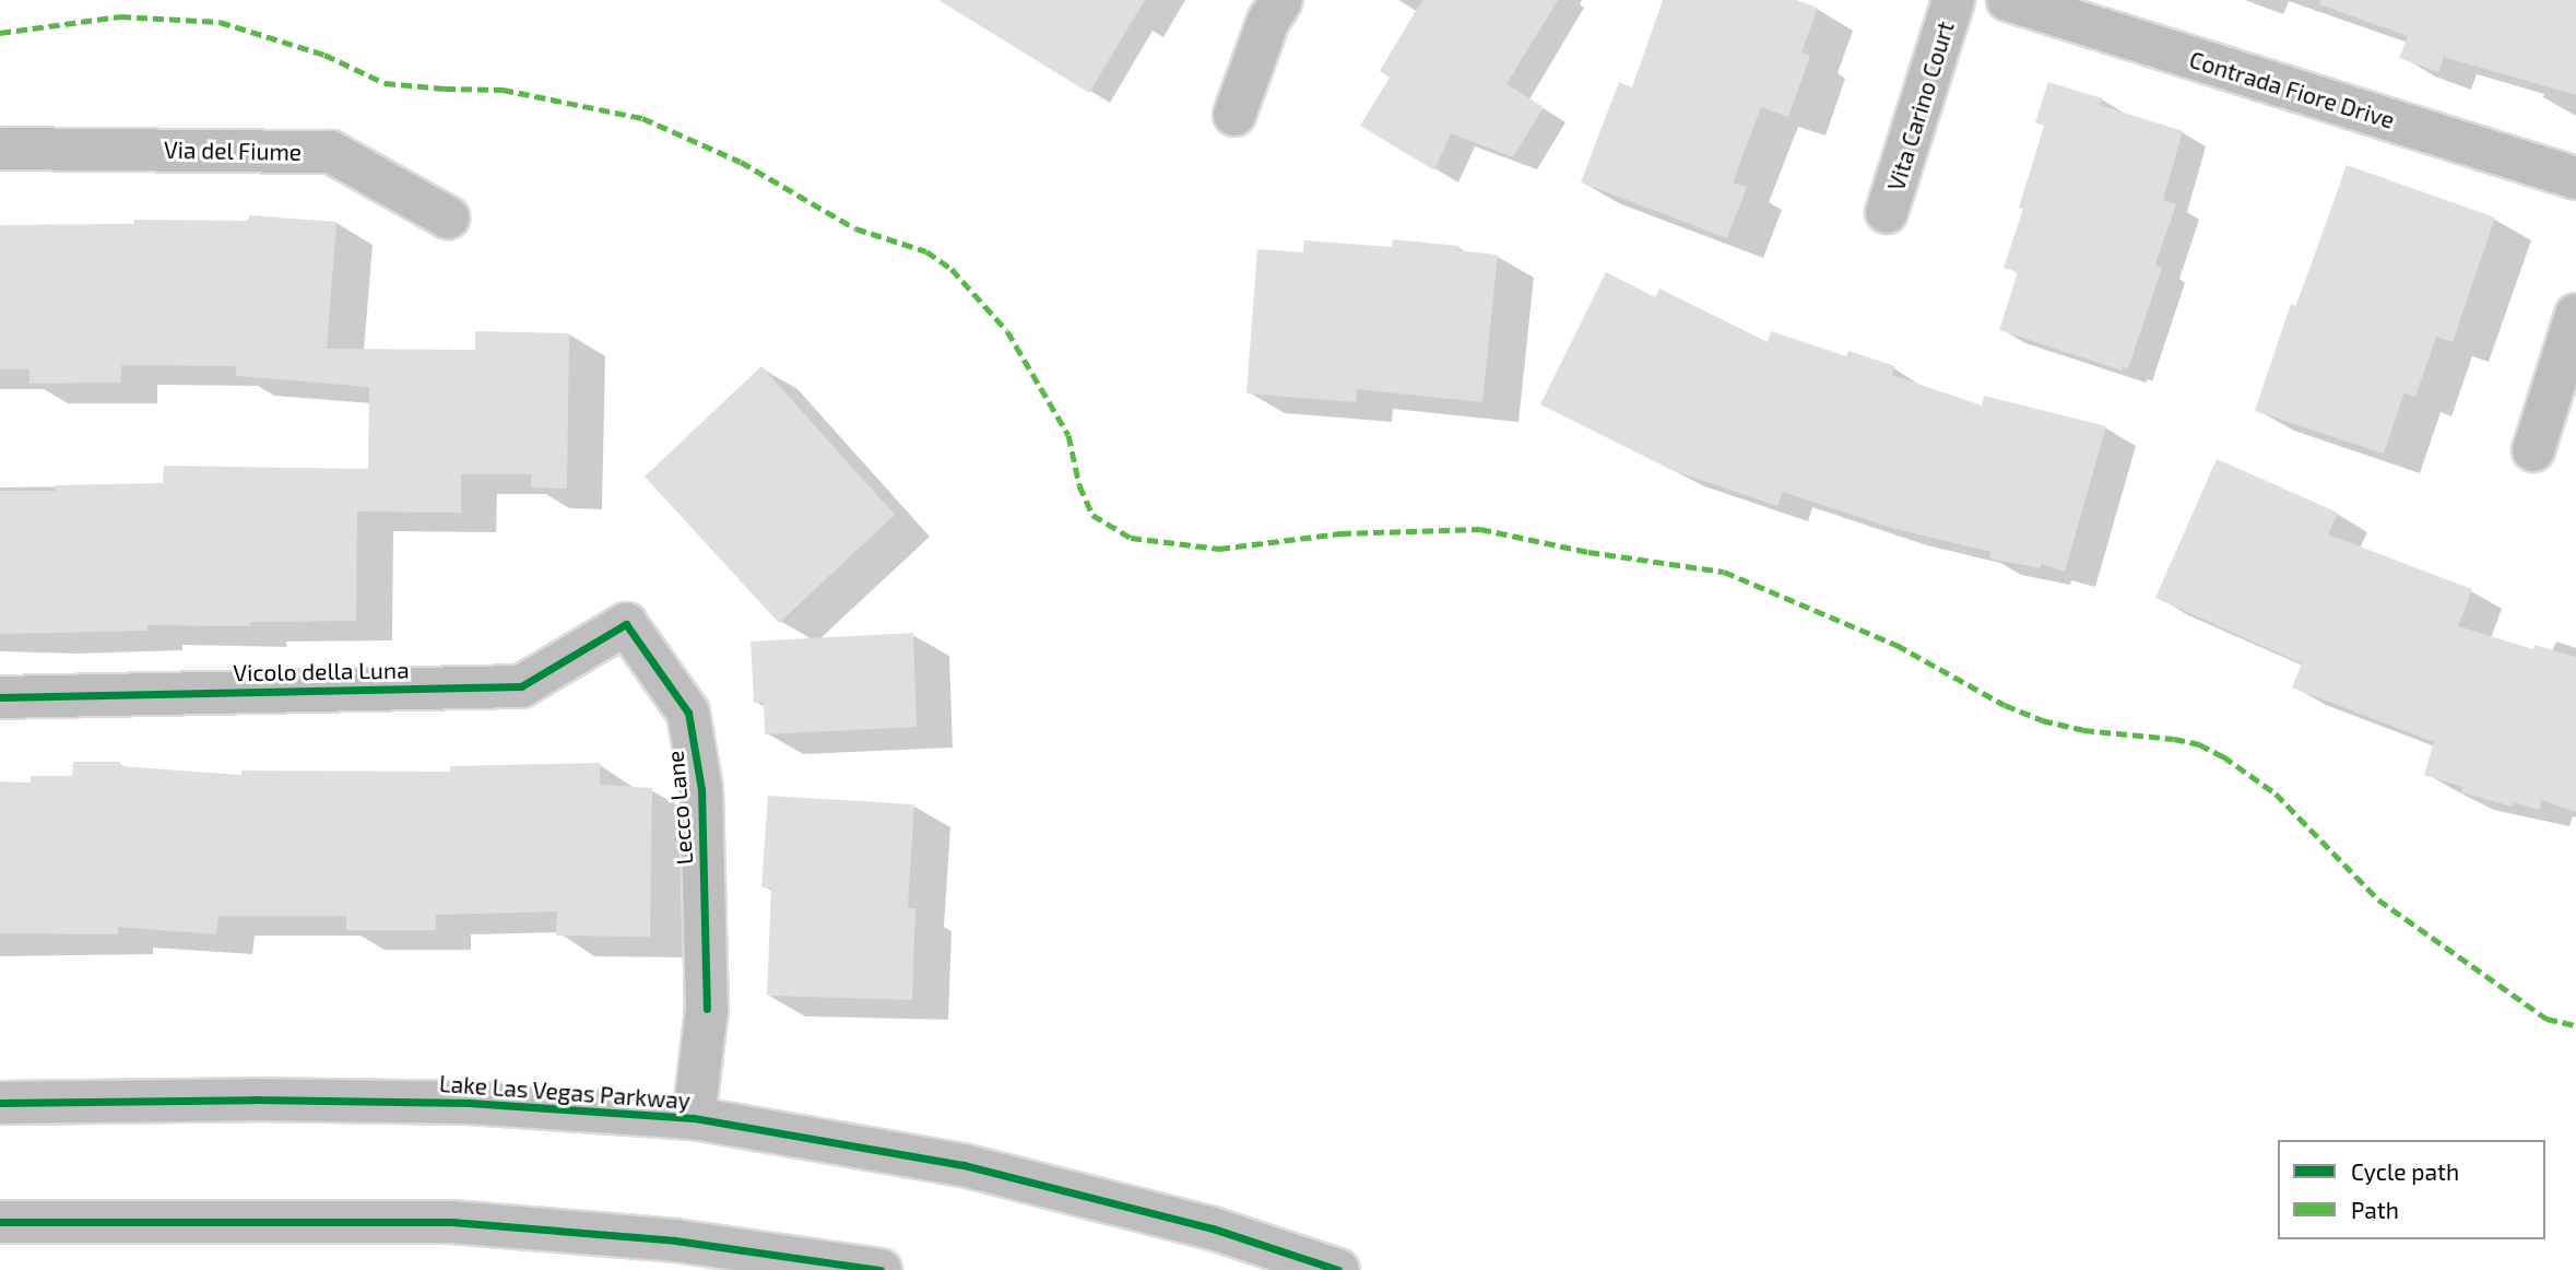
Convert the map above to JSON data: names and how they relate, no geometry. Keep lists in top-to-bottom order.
{
  "streets": {
    "street": [
      "Contrada Fiore Drive",
      "Vita Carino Court",
      "Via del Fiume",
      "Vicolo della Luna",
      "Lecco Lane",
      "Lake Las Vegas Parkway"
    ]
  },
  "crossings": [
    ["Vicolo della Luna", "Lecco Lane"],
    ["Lecco Lane", "Lake Las Vegas Parkway"]
  ],
  "legend": ["Cycle path", "Path"]
}
